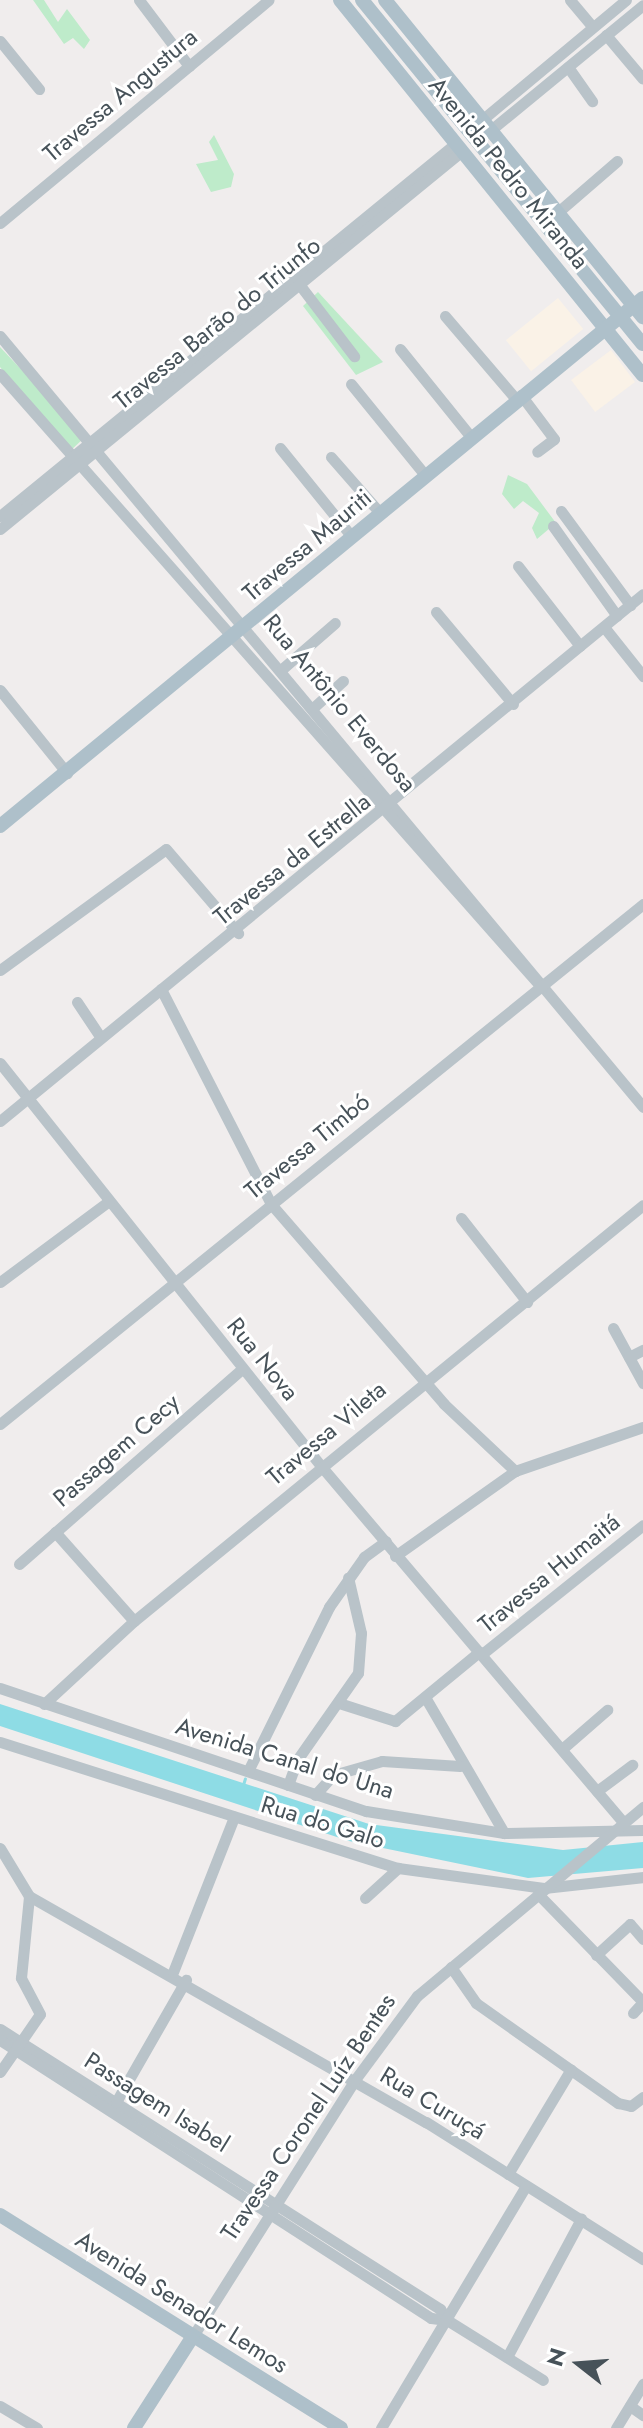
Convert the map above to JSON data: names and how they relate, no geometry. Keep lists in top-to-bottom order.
{
  "streets": {
    "main road": [
      "Avenida Pedro Miranda",
      "Travessa Mauriti",
      "Travessa Coronel Luíz Bentes",
      "Avenida Senador Lemos"
    ],
    "street": [
      "Travessa Angustura",
      "Travessa Barão do Triunfo",
      "Rua Antônio Everdosa",
      "Travessa da Estrella",
      "Travessa Timbó",
      "Rua Nova",
      "Travessa Vileta",
      "Passagem Cecy",
      "Travessa Humaitá",
      "Avenida Canal do Una",
      "Rua do Galo",
      "Passagem Isabel",
      "Rua Curuçá"
    ]
  },
  "crossings": [
    ["Avenida Pedro Miranda", "Travessa Barão do Triunfo"],
    ["Avenida Pedro Miranda", "Travessa Mauriti"],
    ["Travessa Barão do Triunfo", "Rua Antônio Everdosa"],
    ["Travessa Mauriti", "Rua Antônio Everdosa"],
    ["Rua Antônio Everdosa", "Travessa da Estrella"],
    ["Rua Antônio Everdosa", "Travessa Timbó"],
    ["Travessa da Estrella", "Rua Nova"],
    ["Travessa Timbó", "Rua Nova"],
    ["Rua Nova", "Travessa Vileta"],
    ["Rua Nova", "Passagem Cecy"],
    ["Rua Nova", "Travessa Humaitá"],
    ["Rua Nova", "Travessa Coronel Luíz Bentes"],
    ["Travessa Vileta", "Avenida Canal do Una"],
    ["Avenida Canal do Una", "Travessa Coronel Luíz Bentes"],
    ["Rua do Galo", "Travessa Coronel Luíz Bentes"],
    ["Passagem Isabel", "Travessa Coronel Luíz Bentes"],
    ["Rua Curuçá", "Travessa Coronel Luíz Bentes"],
    ["Travessa Coronel Luíz Bentes", "Avenida Senador Lemos"]
  ],
  "north": "left"
}
